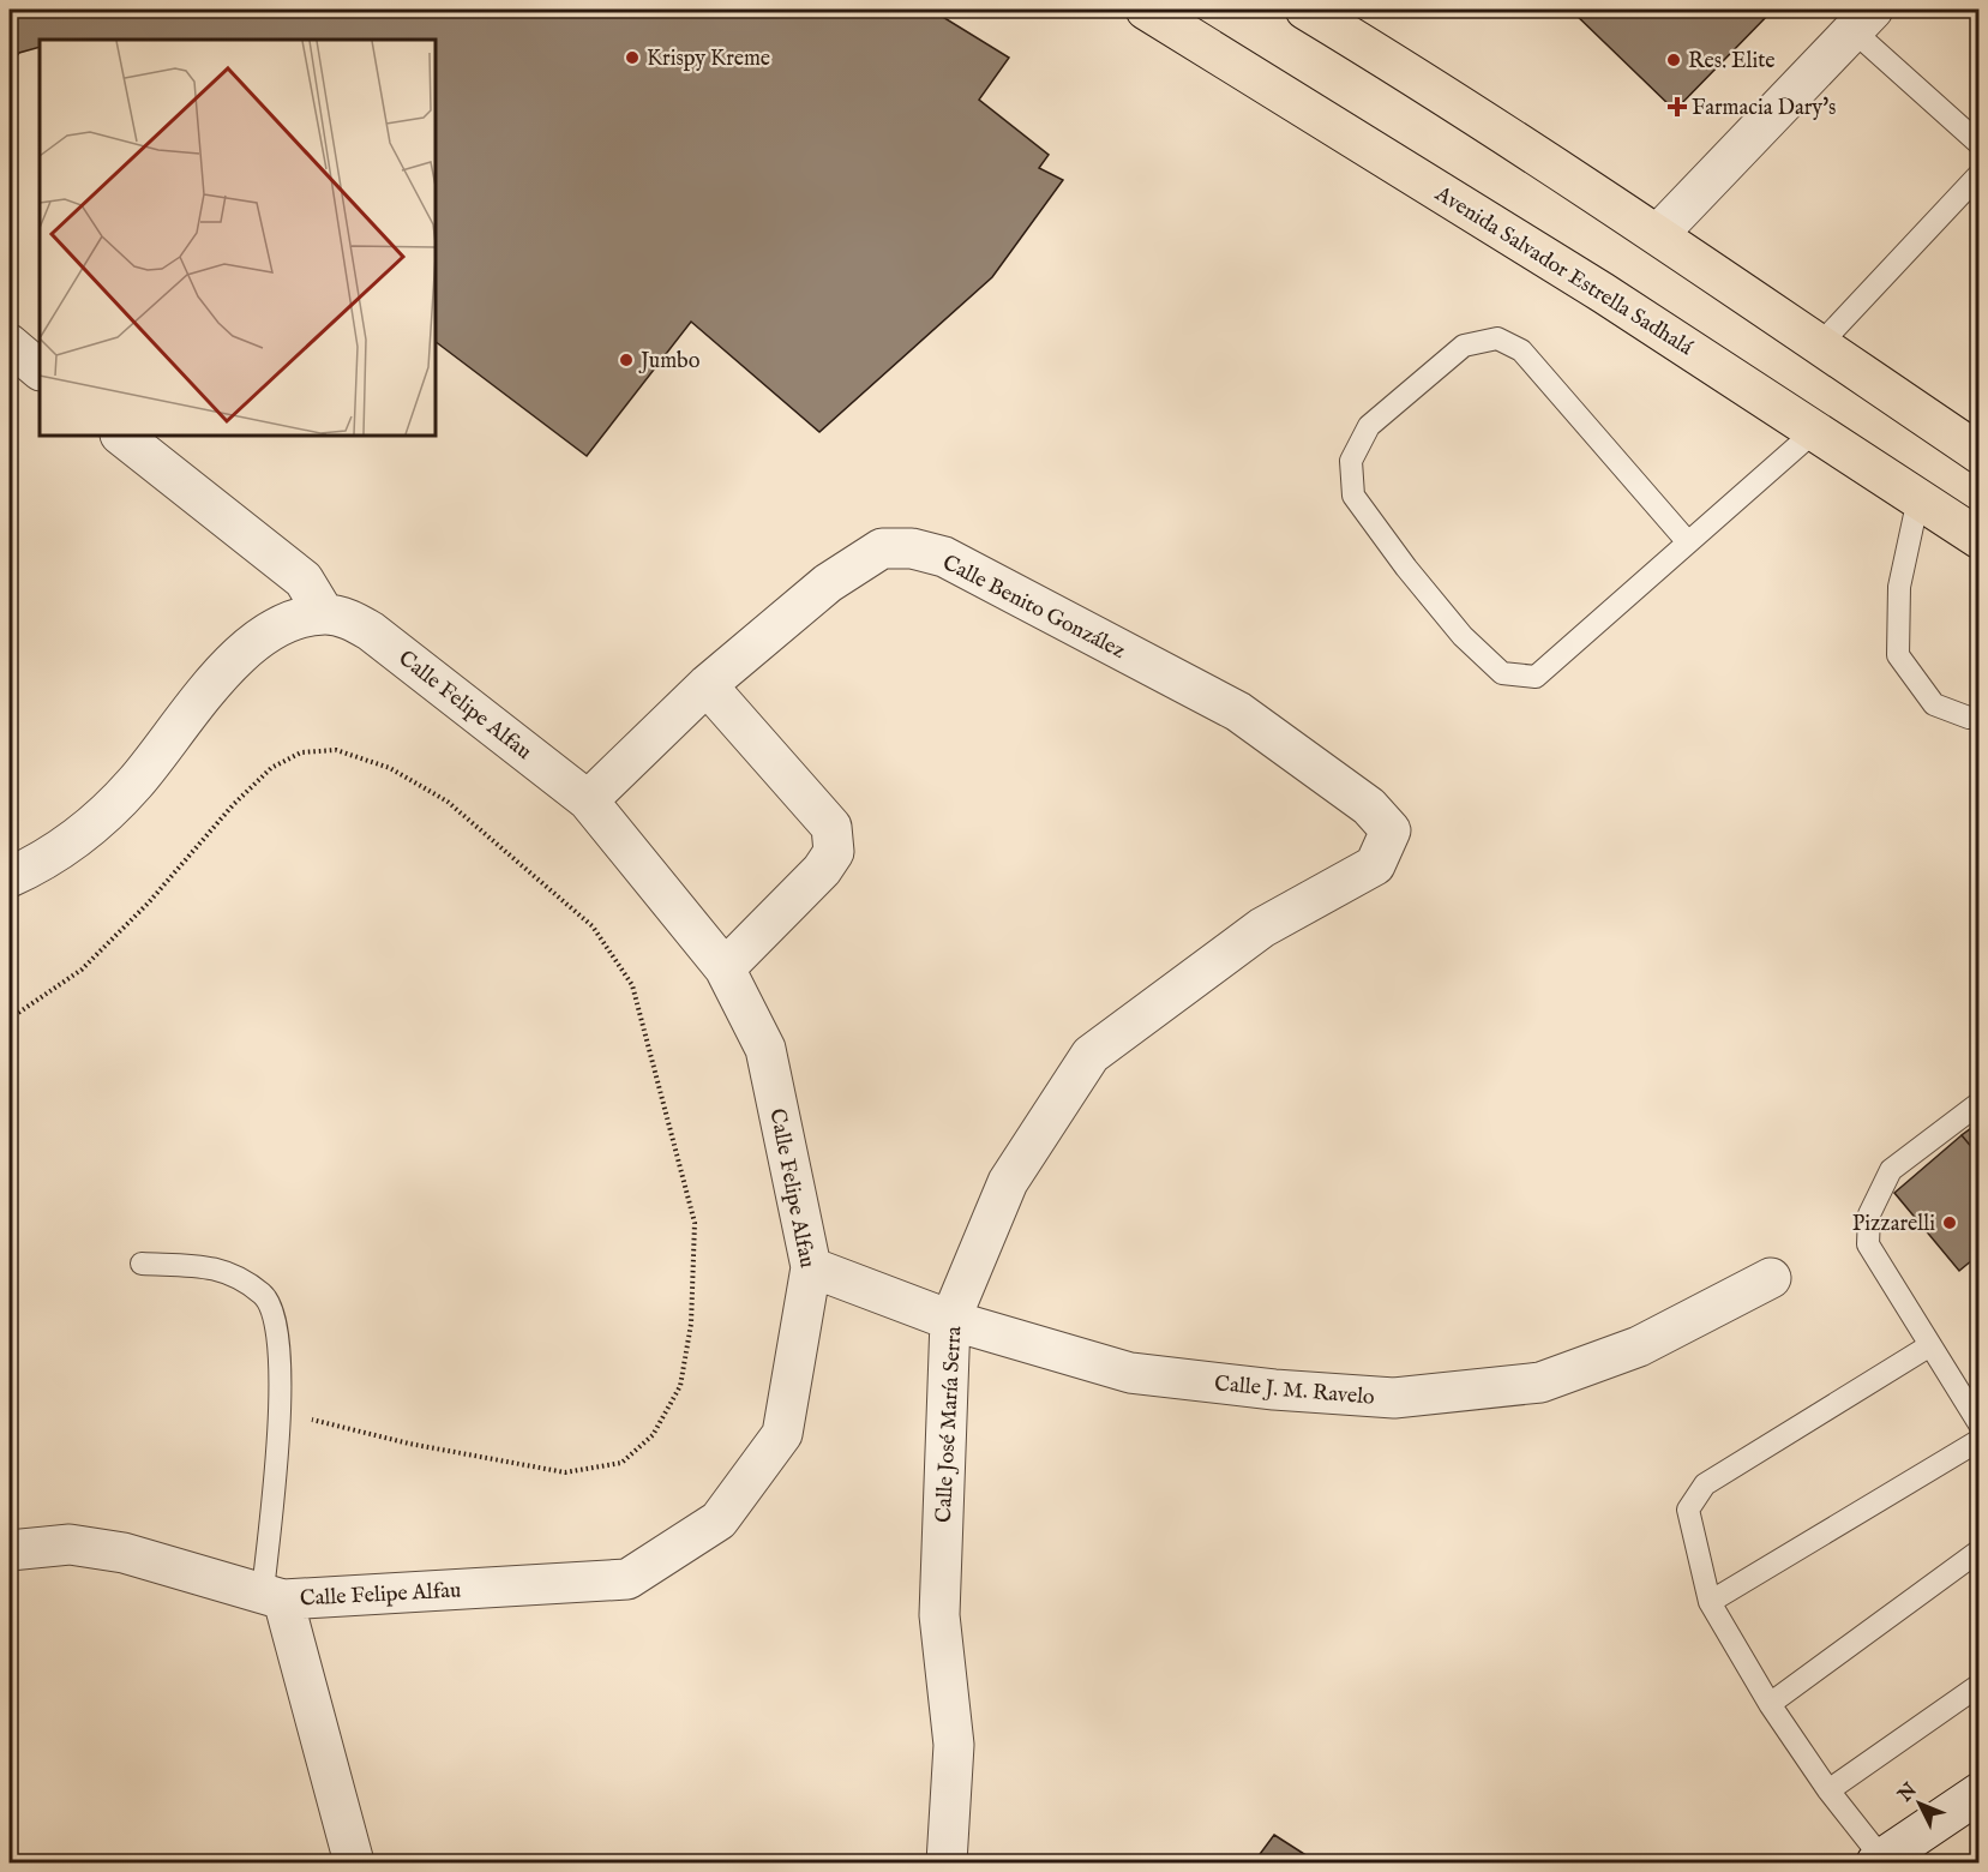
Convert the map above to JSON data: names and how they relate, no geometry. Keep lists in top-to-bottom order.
{
  "streets": {
    "highway": ["Avenida Salvador Estrella Sadhalá"],
    "street": [
      "Calle Benito González",
      "Calle Felipe Alfau",
      "Calle J. M. Ravelo",
      "Calle José María Serra"
    ]
  },
  "crossings": [
    ["Calle Benito González", "Calle Felipe Alfau"],
    ["Calle Benito González", "Calle José María Serra"],
    ["Calle Felipe Alfau", "Calle J. M. Ravelo"],
    ["Calle J. M. Ravelo", "Calle José María Serra"]
  ],
  "places": {
    "other": [
      "Krispy Kreme",
      "Res. Elite",
      "Jumbo",
      "Pizzarelli"
    ],
    "health": ["Farmacia Dary's"]
  },
  "north": "top left"
}
